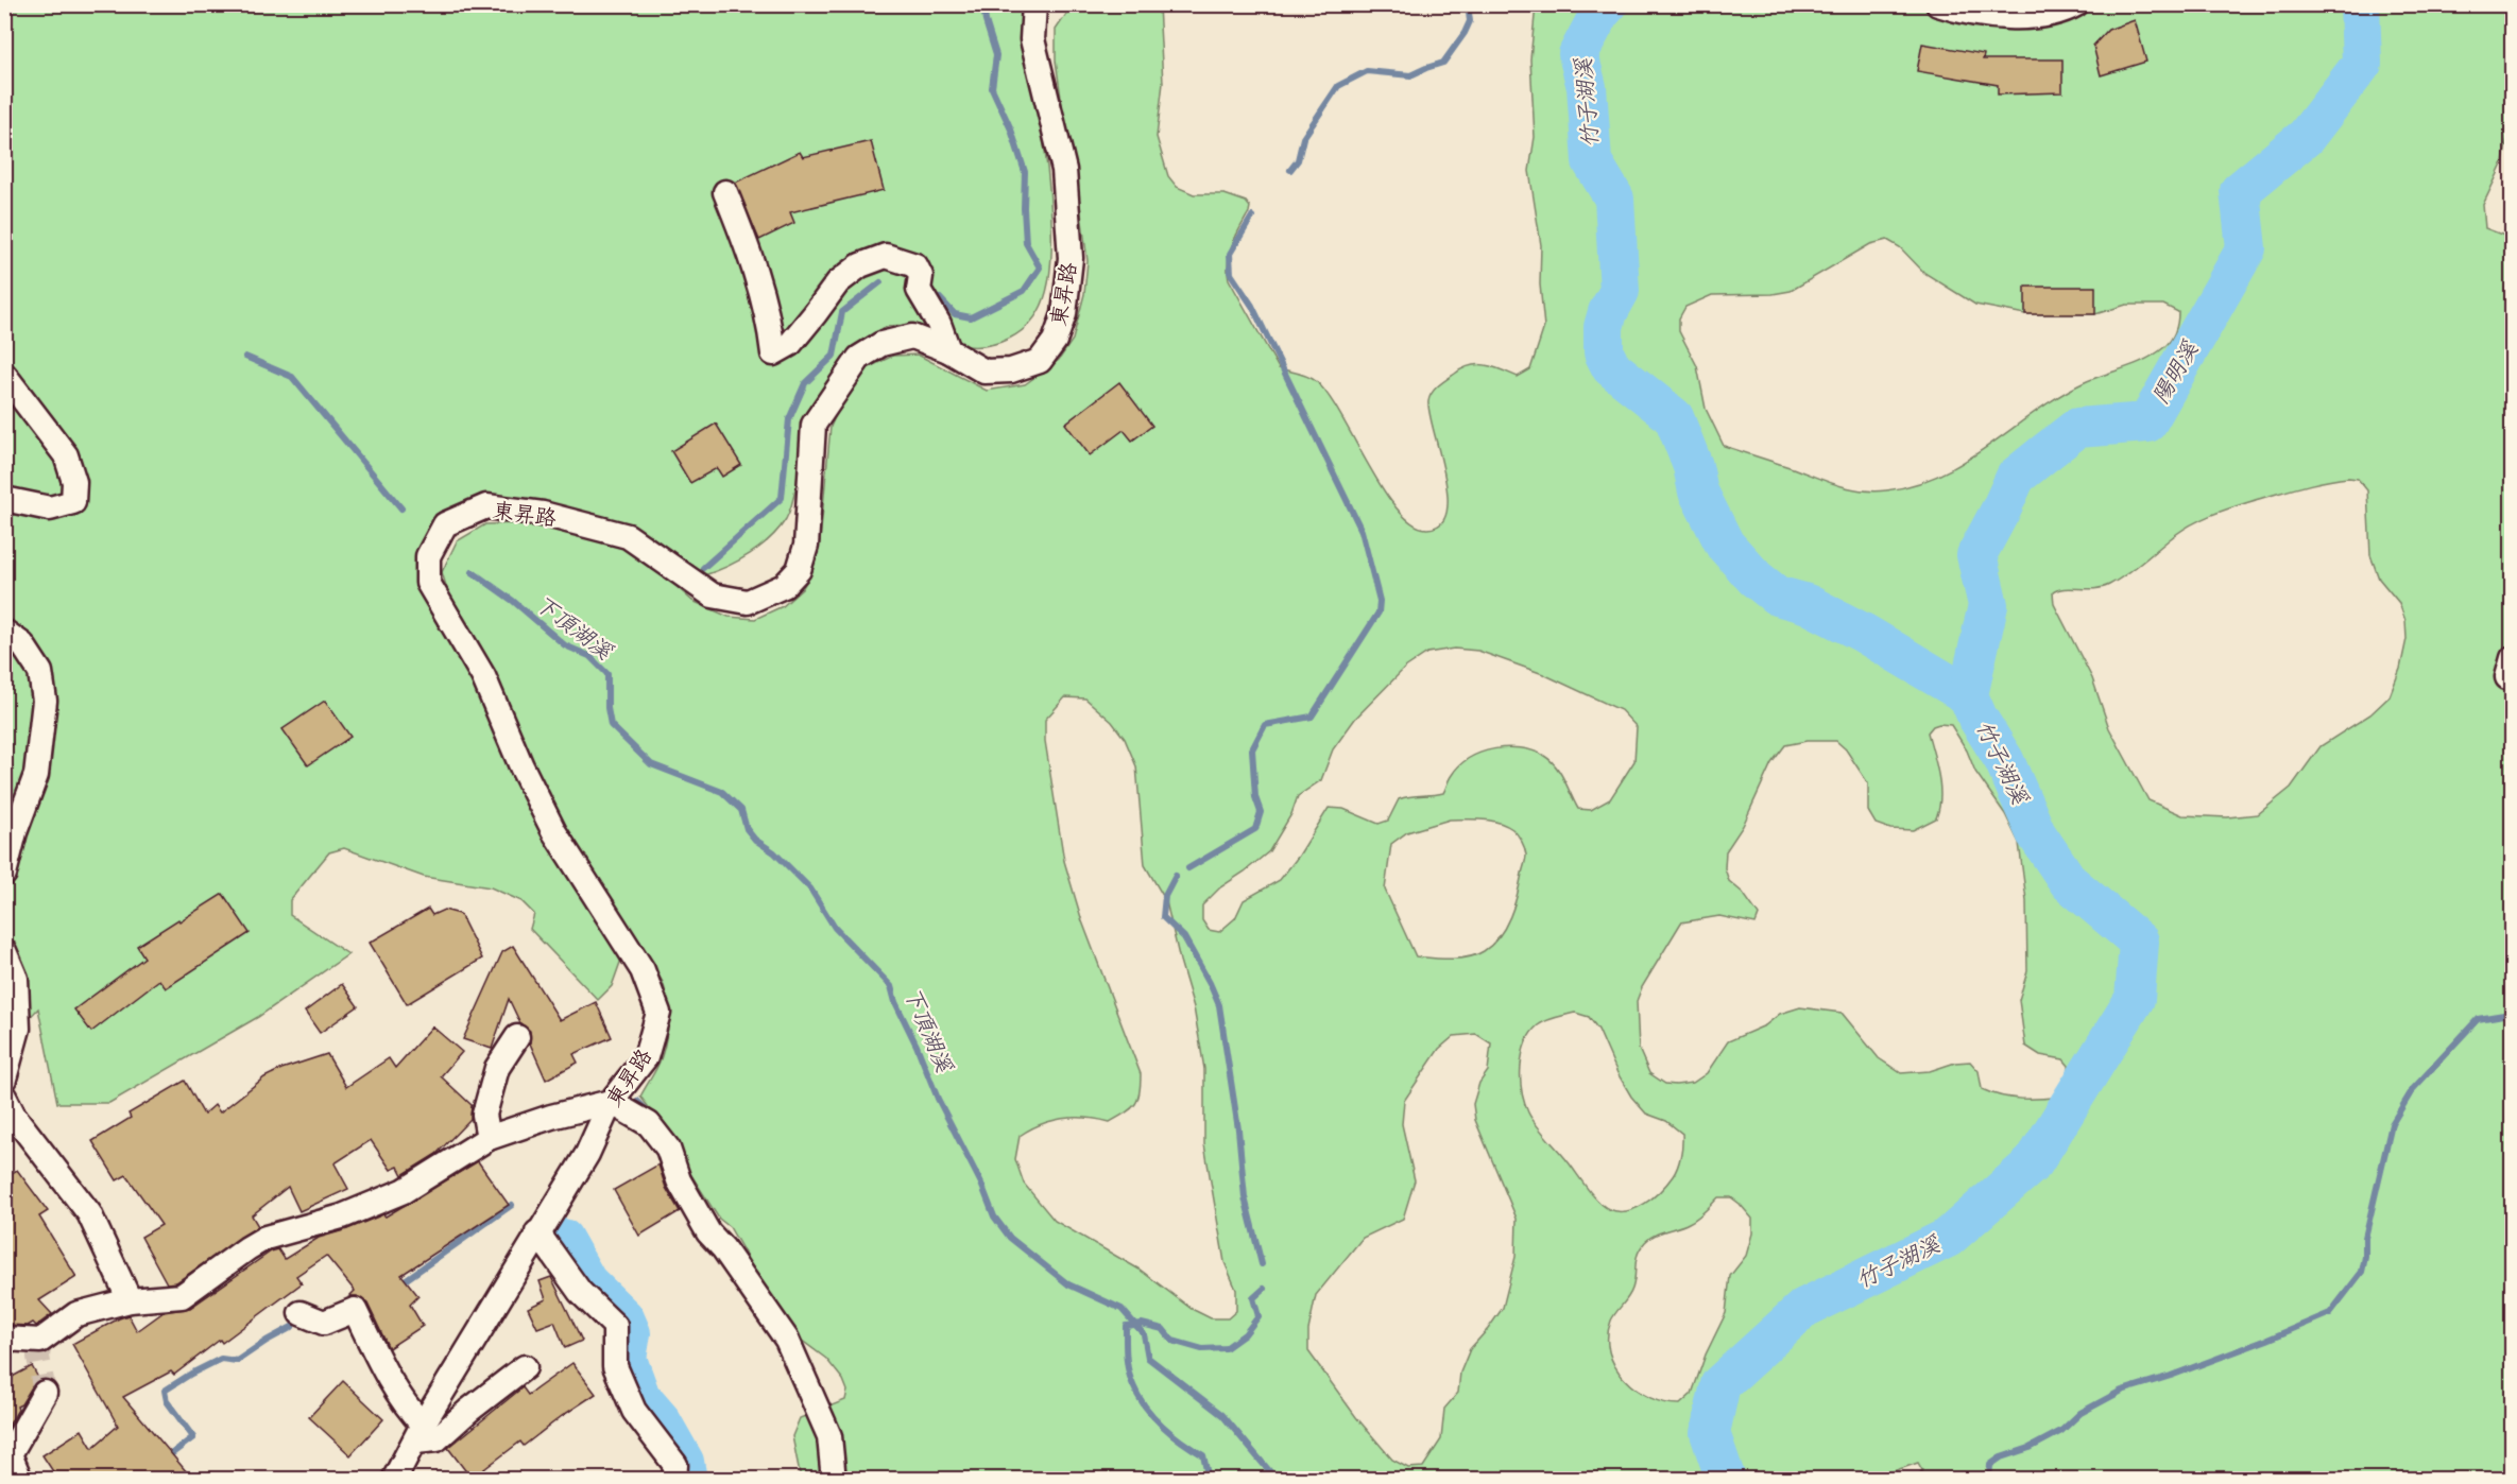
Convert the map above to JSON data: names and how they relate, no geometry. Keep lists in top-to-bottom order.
{
  "streets": {
    "street": ["東昇路"]
  },
  "water": ["竹子湖溪", "陽明溪", "下頂湖溪"]
}
